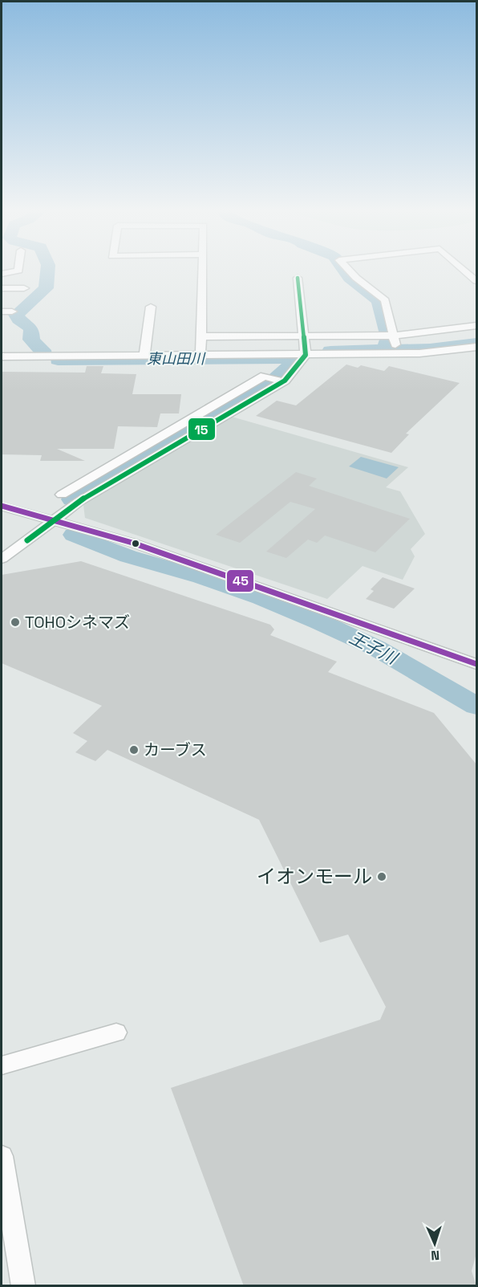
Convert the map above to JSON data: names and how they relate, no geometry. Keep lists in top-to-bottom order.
{
  "water": ["東山田川", "王子川"],
  "places": ["TOHOシネマズ", "カーブス", "イオンモール"],
  "lines": ["transit line 15", "transit line 45"],
  "north": "bottom"
}
